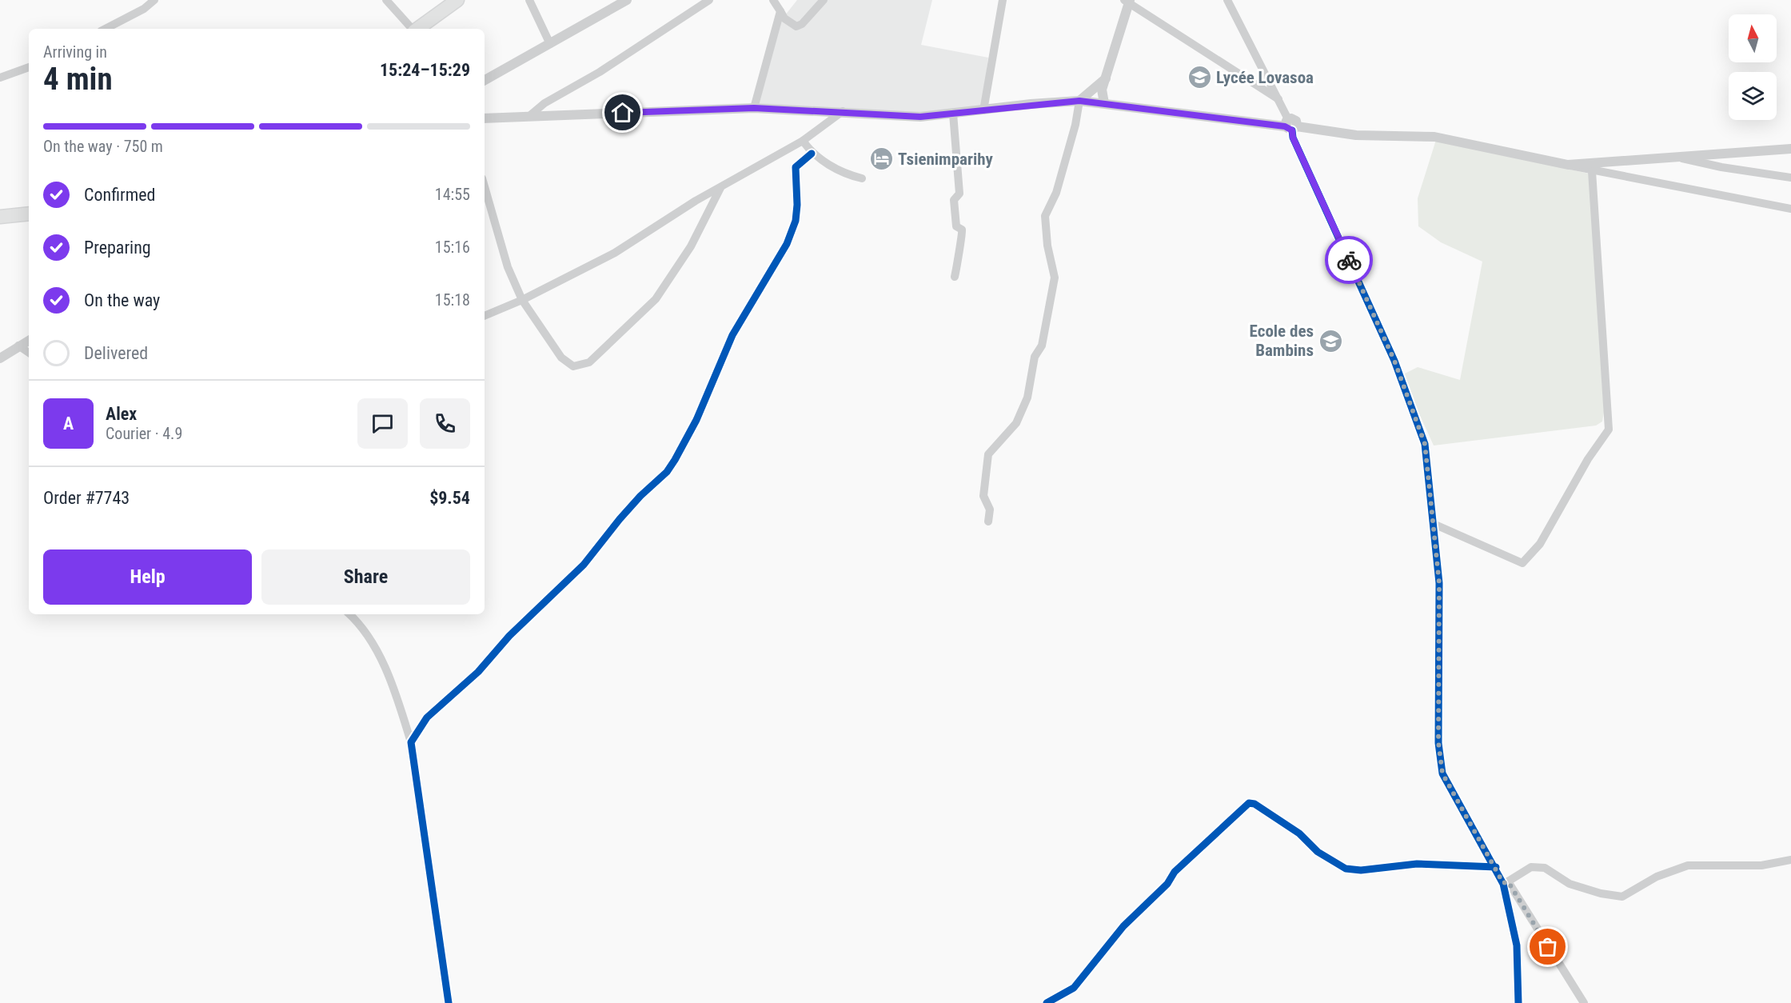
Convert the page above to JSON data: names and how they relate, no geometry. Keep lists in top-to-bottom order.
{
  "places": {
    "school or university": ["Lycée Lovasoa", "Ecole des Bambins"],
    "hotel": ["Tsienimparihy"]
  },
  "north": "top",
  "page": {
    "heading": ["4 min", "Arriving in", "15:24–15:29"],
    "panel": [
      "Alex",
      "Courier · 4.9",
      "Order #7743",
      "$9.54"
    ],
    "bar": "On the way · 750 m",
    "list": [
      ["Confirmed", "14:55"],
      ["Preparing", "15:16"],
      ["On the way", "15:18"],
      "Delivered"
    ],
    "round": "A",
    "buttons": ["Help", "Share"]
  }
}
